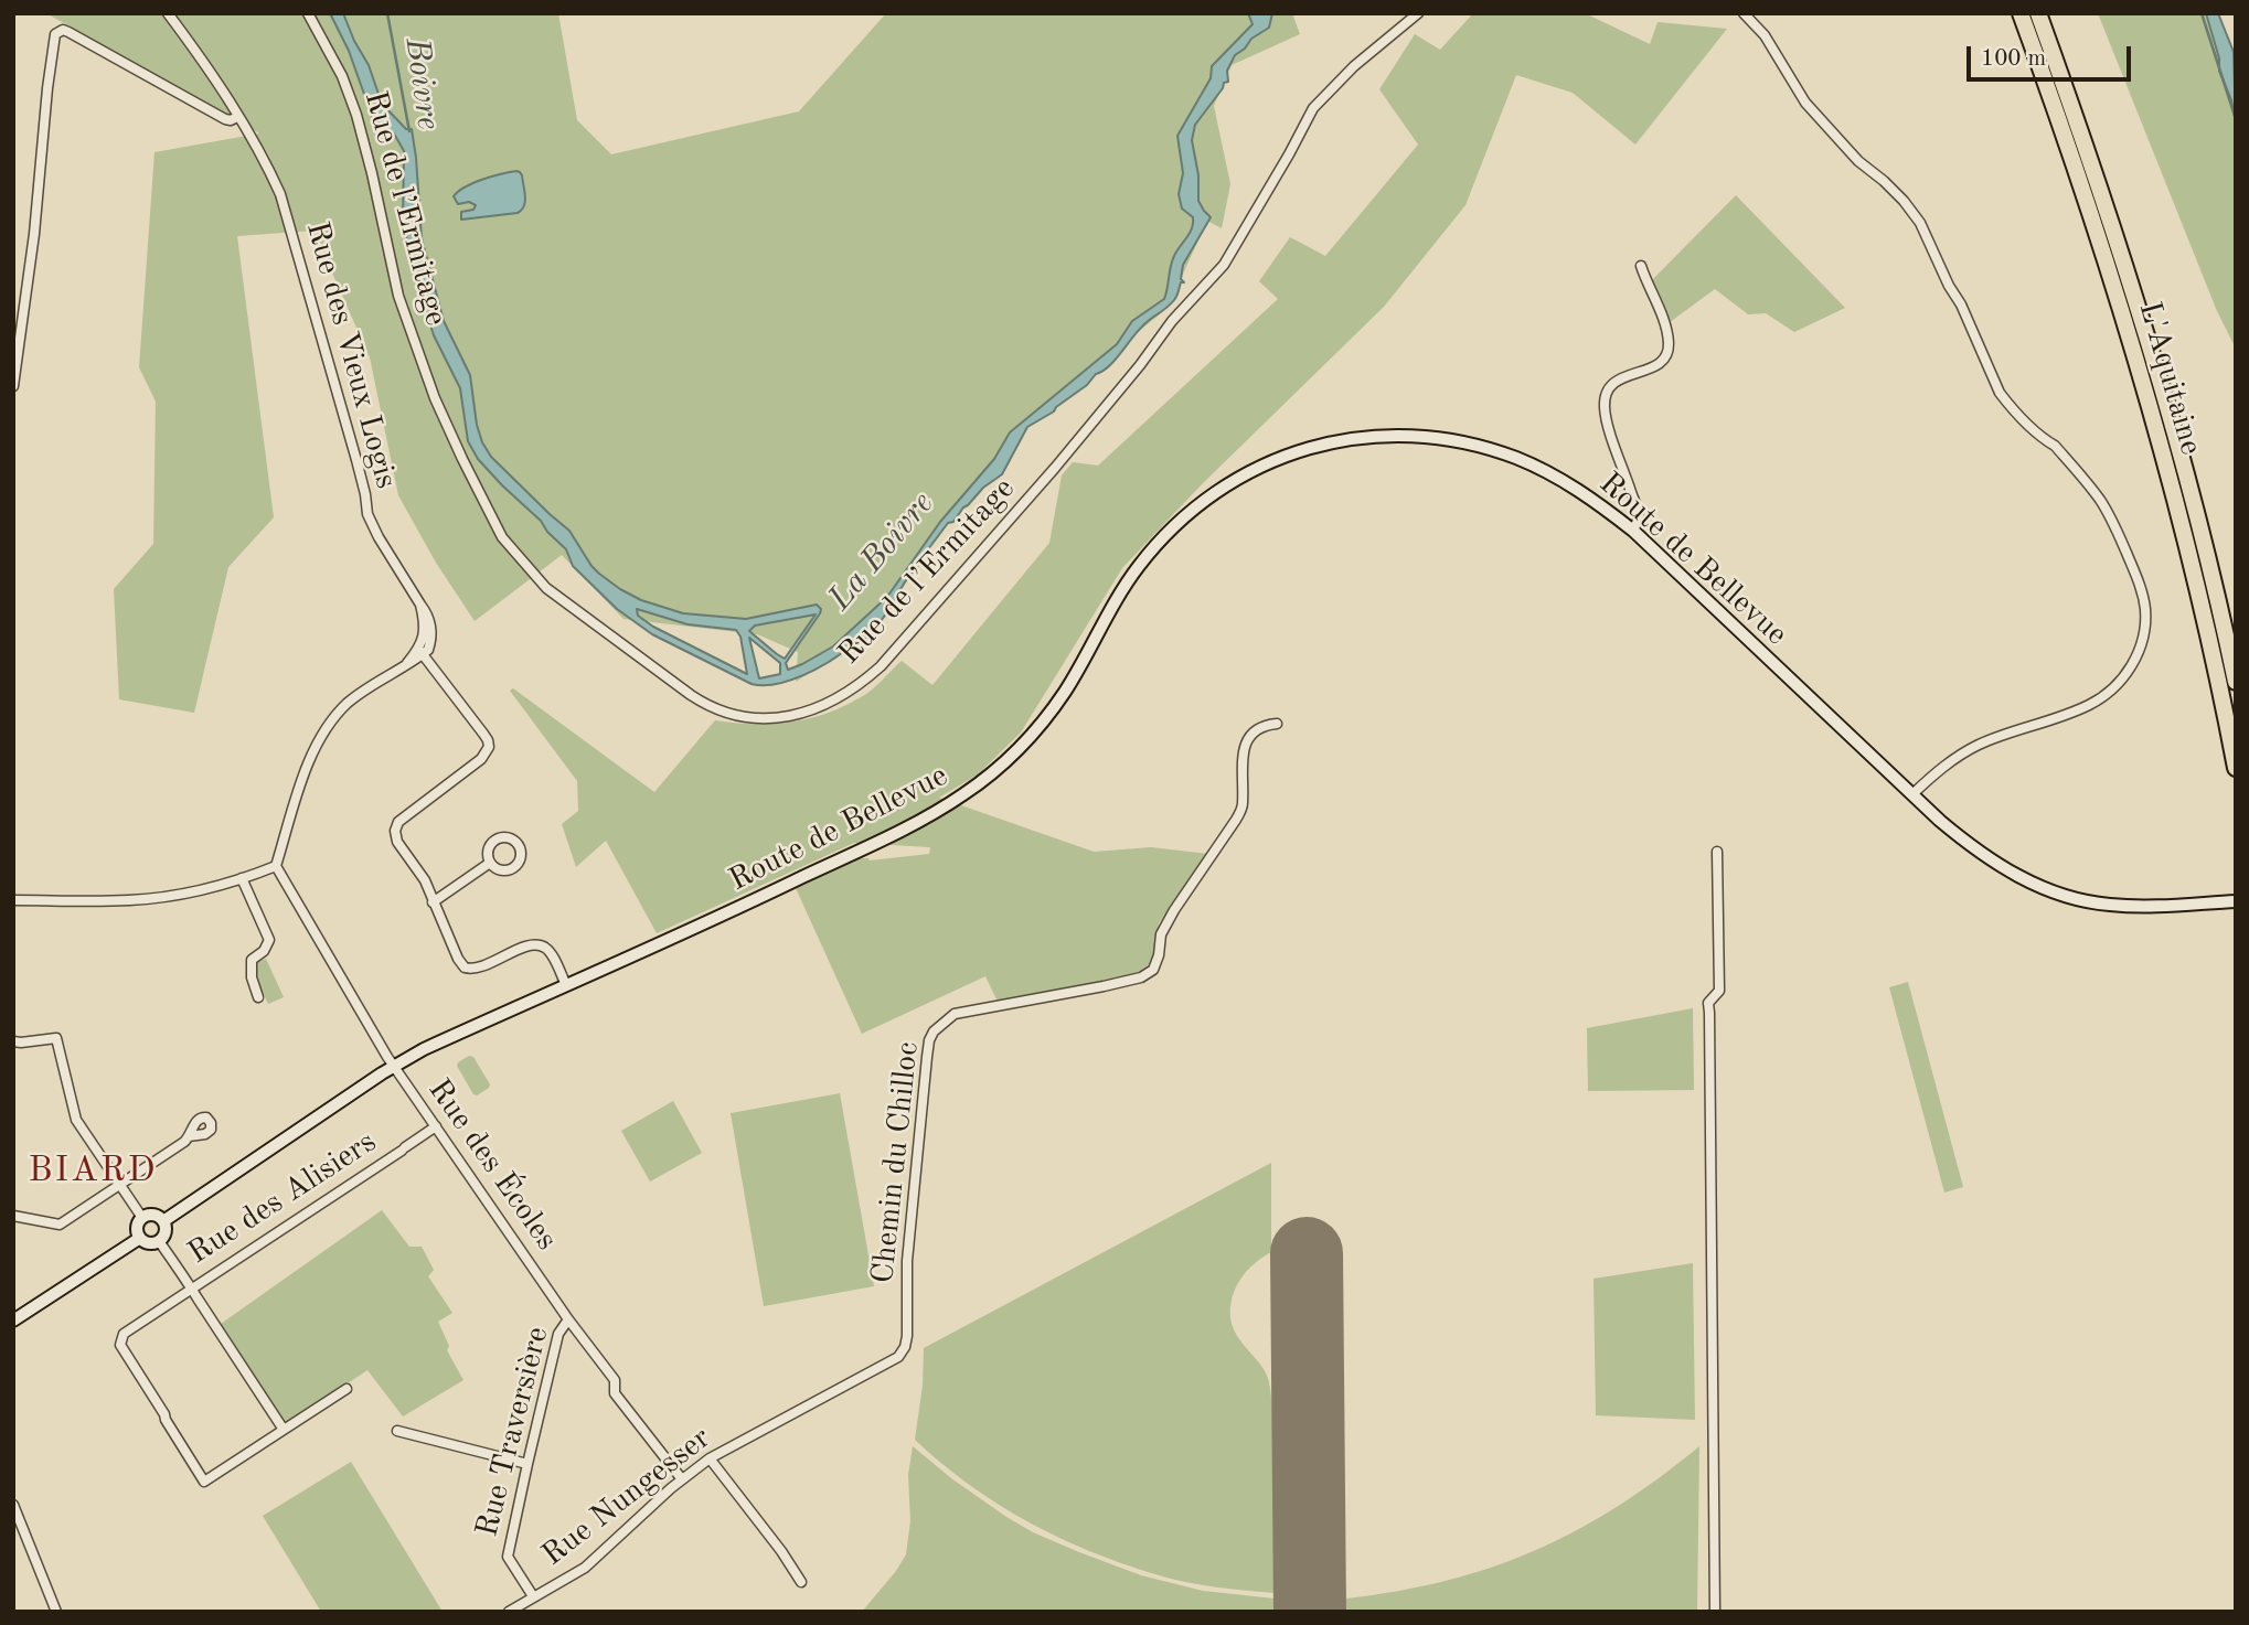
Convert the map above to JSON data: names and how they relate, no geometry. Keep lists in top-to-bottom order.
{
  "streets": {
    "highway": ["L'Aquitaine"],
    "street": [
      "Rue de l’Ermitage",
      "Rue des Vieux Logis",
      "Route de Bellevue",
      "Chemin du Chilloc",
      "Rue des Écoles",
      "Rue des Alisiers",
      "Rue Traversière",
      "Rue Nungesser"
    ]
  },
  "crossings": [
    ["Route de Bellevue", "Rue des Écoles"],
    ["Chemin du Chilloc", "Rue Nungesser"],
    ["Rue des Écoles", "Rue des Alisiers"],
    ["Rue des Écoles", "Rue Traversière"],
    ["Rue des Écoles", "Rue Nungesser"],
    ["Rue Traversière", "Rue Nungesser"]
  ],
  "districts": ["BIARD"],
  "water": ["Boivre", "La Boivre"],
  "scale_bar": "100 m"
}
